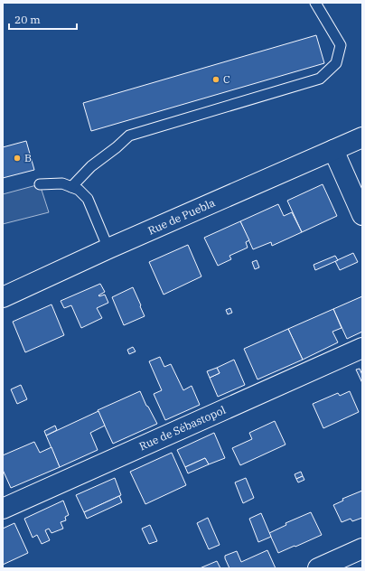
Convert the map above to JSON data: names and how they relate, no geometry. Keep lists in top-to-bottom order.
{
  "streets": {
    "street": ["Rue de Puebla", "Rue de Sébastopol"]
  },
  "places": ["C", "B"],
  "scale_bar": "20 m"
}
